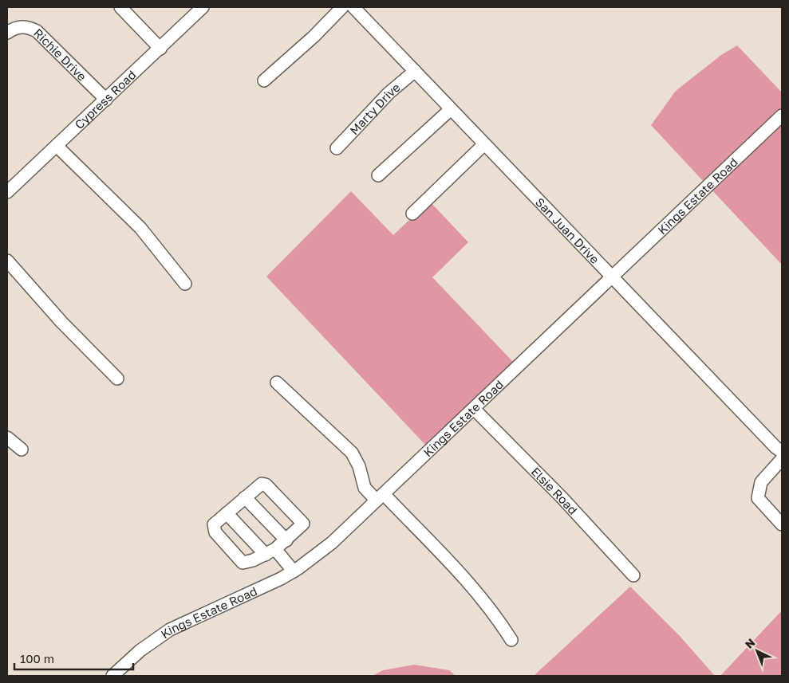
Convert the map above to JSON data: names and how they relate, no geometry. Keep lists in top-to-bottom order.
{
  "streets": {
    "street": [
      "Richie Drive",
      "Cypress Road",
      "Marty Drive",
      "Kings Estate Road",
      "San Juan Drive",
      "Elsie Road"
    ]
  },
  "crossings": [
    ["Richie Drive", "Cypress Road"],
    ["Marty Drive", "San Juan Drive"],
    ["Kings Estate Road", "San Juan Drive"],
    ["Kings Estate Road", "Elsie Road"]
  ],
  "scale_bar": "100 m",
  "north": "top left"
}
